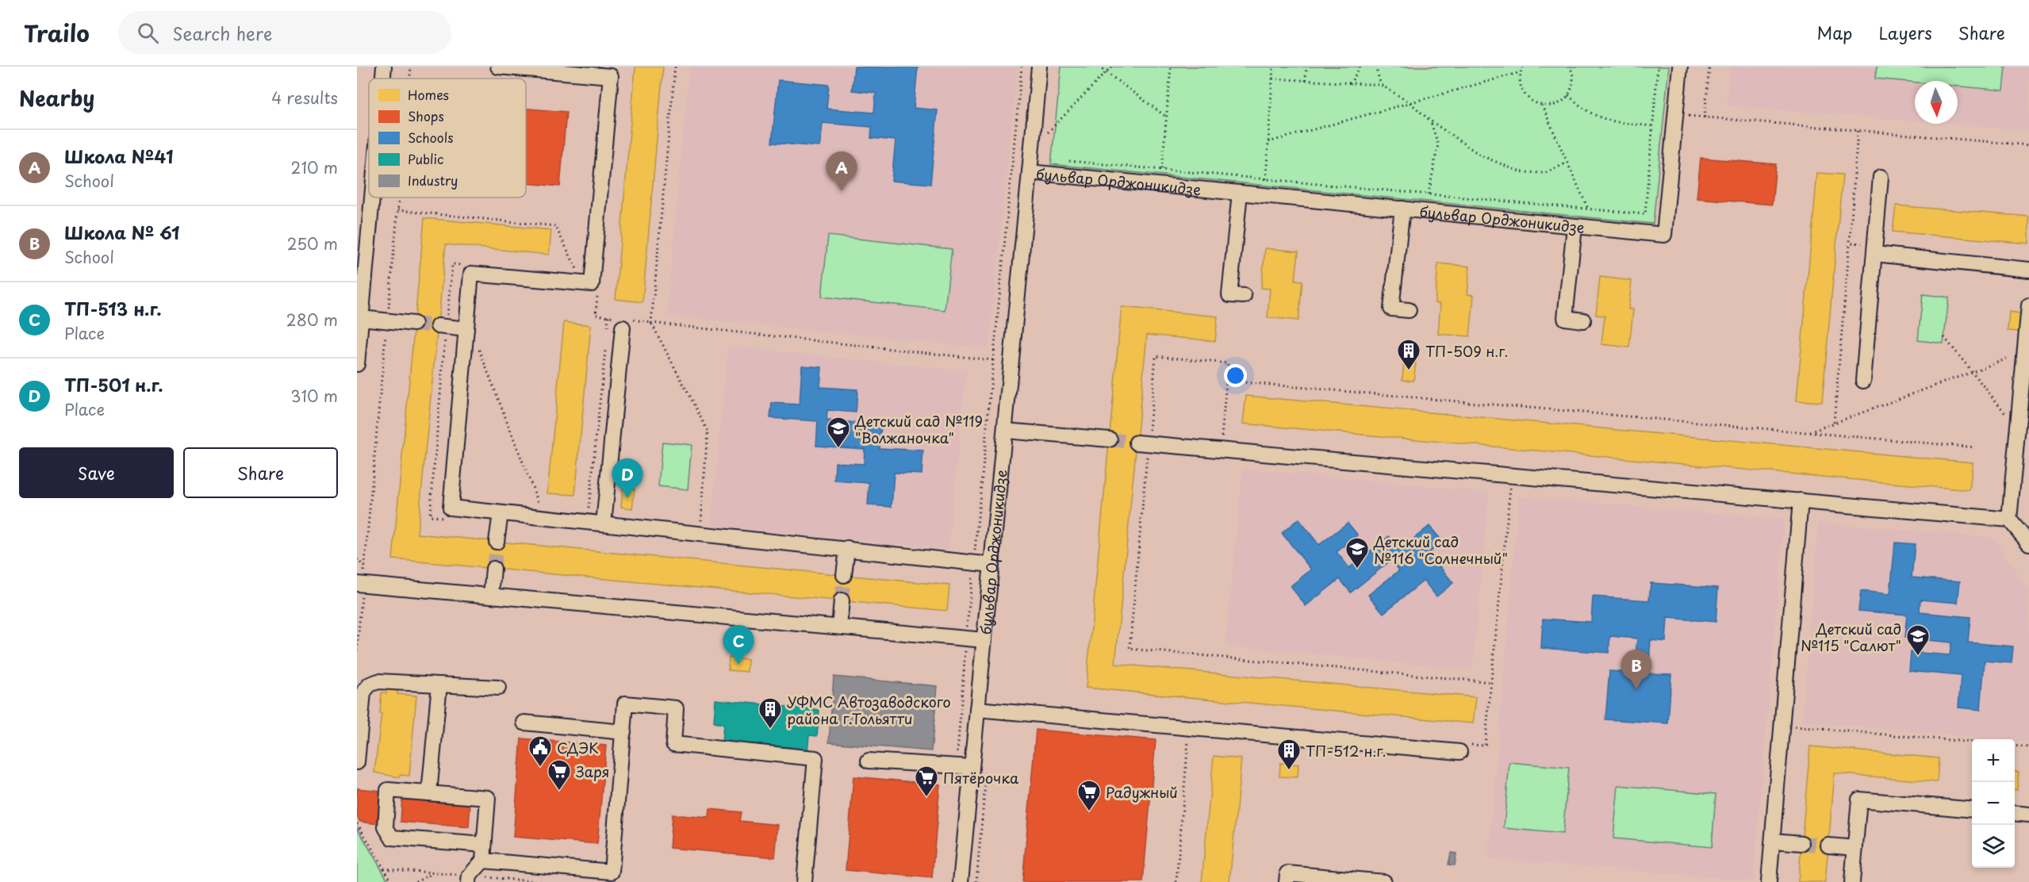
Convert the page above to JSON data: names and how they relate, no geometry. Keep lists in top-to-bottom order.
{
  "streets": {
    "street": ["бульвар Орджоникидзе"]
  },
  "places": {
    "building": ["ТП-509 н.г.", "УФМС Автозаводского района г.Тольятти", "ТП-512 н.г."],
    "school or university": ["Детский сад №119 \"Волжаночка\"", "Детский сад №116 \"Солнечный\"", "Детский сад №115 \"Салют\""],
    "public building": ["СДЭК"],
    "supermarket": ["Заря", "Пятёрочка", "Радужный"]
  },
  "legend": [
    "Homes",
    "Shops",
    "Schools",
    "Public",
    "Industry"
  ],
  "north": "bottom",
  "page": {
    "header": "Trailo",
    "search": "Search here",
    "nav": ["Map", "Layers", "Share"],
    "heading": ["Nearby", "4 results"],
    "list": [
      {
        "mark": "A",
        "name": "Школа №41",
        "note": "School",
        "value": "210 m"
      },
      {
        "mark": "B",
        "name": "Школа № 61",
        "note": "School",
        "value": "250 m"
      },
      {
        "mark": "C",
        "name": "ТП-513 н.г.",
        "note": "Place",
        "value": "280 m"
      },
      {
        "mark": "D",
        "name": "ТП-501 н.г.",
        "note": "Place",
        "value": "310 m"
      }
    ],
    "pins": [
      "A",
      "D",
      "C",
      "B"
    ],
    "buttons": ["Save", "Share"],
    "map_buttons": ["+", "−"]
  }
}
